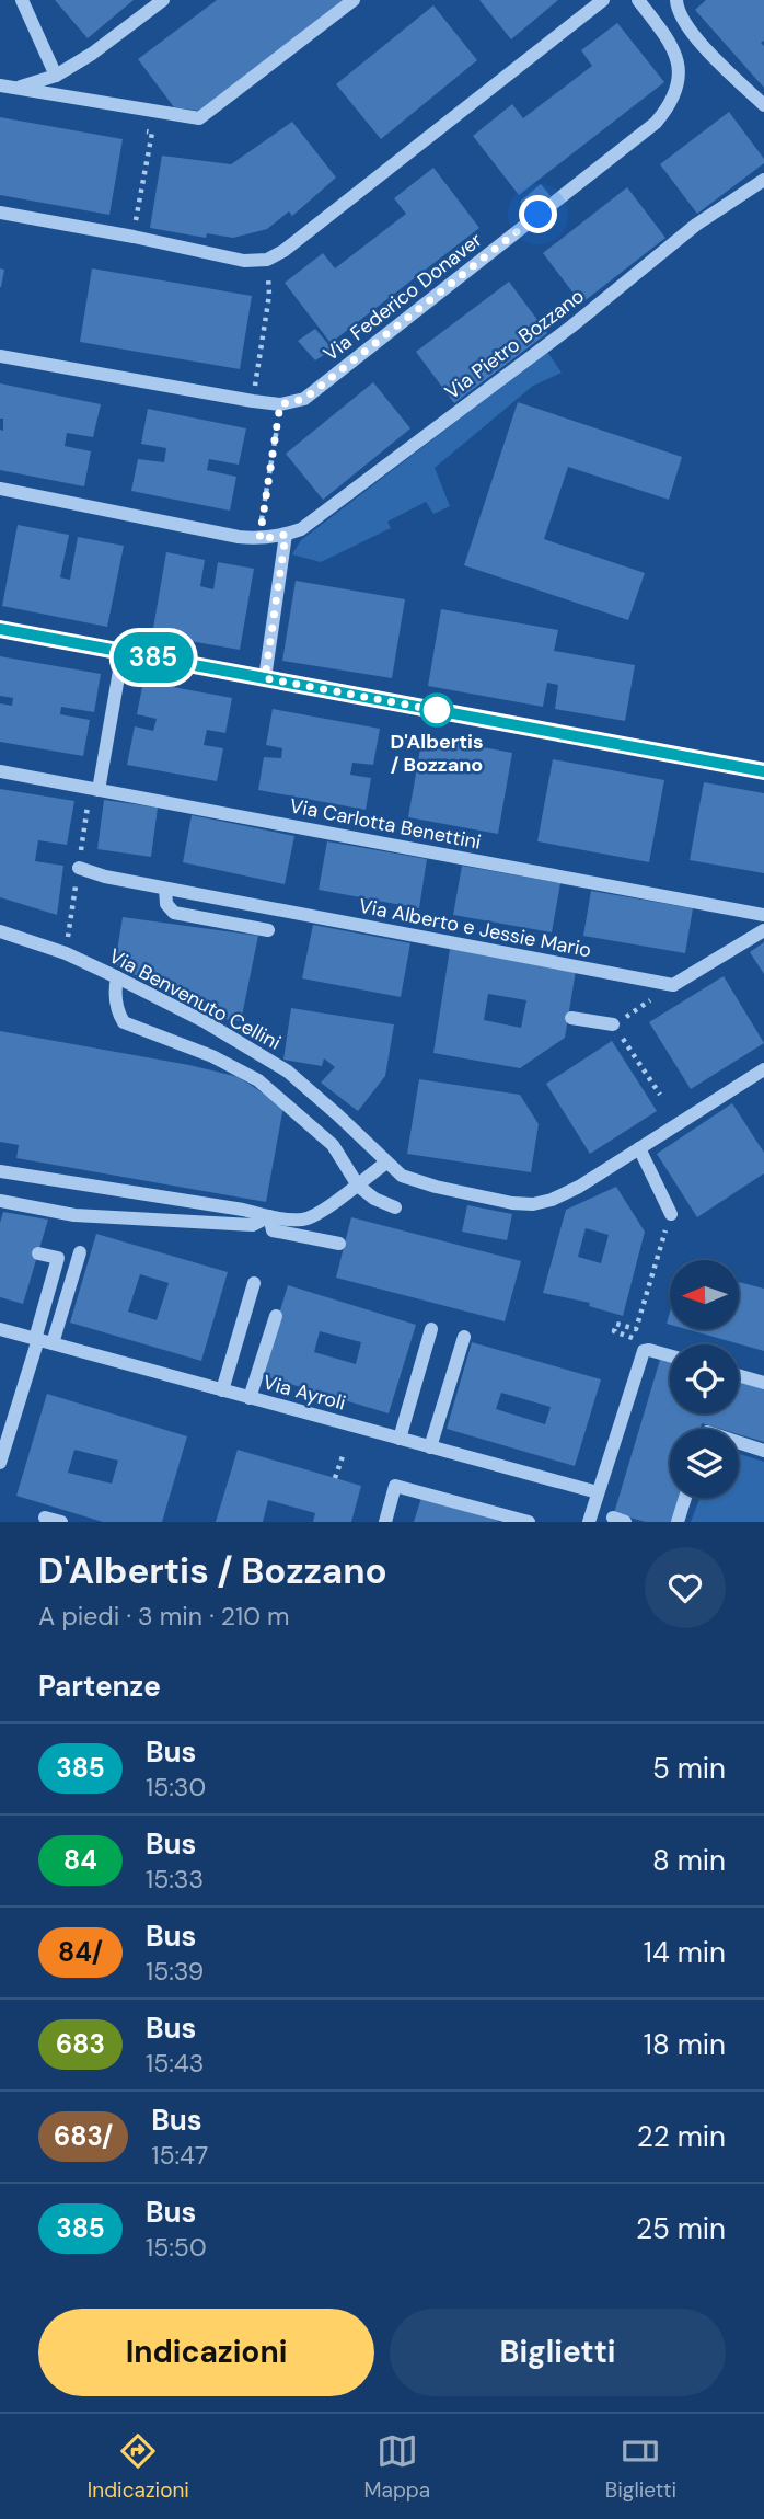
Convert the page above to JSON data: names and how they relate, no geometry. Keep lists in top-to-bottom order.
{
  "streets": {
    "street": [
      "Via Federico Donaver",
      "Via Pietro Bozzano",
      "Via Carlotta Benettini",
      "Via Alberto e Jessie Mario",
      "Via Benvenuto Cellini",
      "Via Ayroli"
    ]
  },
  "places": ["D'Albertis / Bozzano"],
  "lines": ["bus line 385"],
  "north": "left",
  "page": {
    "on_map": "385",
    "heading": [
      ["D'Albertis / Bozzano", "A piedi · 3 min · 210 m"],
      "Partenze"
    ],
    "list": [
      {
        "mark": "385",
        "name": "Bus",
        "note": "15:30",
        "value": "5 min"
      },
      {
        "mark": "84",
        "name": "Bus",
        "note": "15:33",
        "value": "8 min"
      },
      {
        "mark": "84/",
        "name": "Bus",
        "note": "15:39",
        "value": "14 min"
      },
      {
        "mark": "683",
        "name": "Bus",
        "note": "15:43",
        "value": "18 min"
      },
      {
        "mark": "683/",
        "name": "Bus",
        "note": "15:47",
        "value": "22 min"
      },
      {
        "mark": "385",
        "name": "Bus",
        "note": "15:50",
        "value": "25 min"
      }
    ],
    "buttons": ["Indicazioni", "Biglietti"],
    "tabs": ["Indicazioni", "Mappa", "Biglietti"]
  }
}
